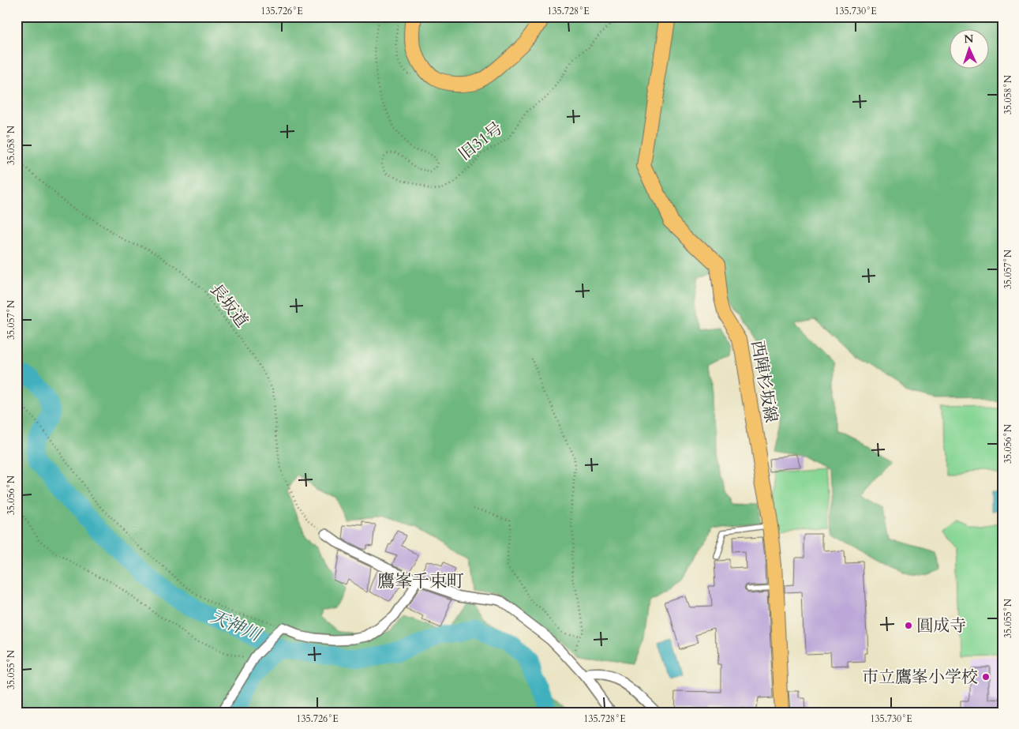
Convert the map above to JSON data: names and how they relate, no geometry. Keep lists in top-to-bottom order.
{
  "streets": {
    "main road": ["西陣杉坂線"],
    "path": ["旧31号", "長坂道"]
  },
  "districts": ["鷹峯千束町"],
  "water": ["天神川"],
  "places": ["圓成寺", "市立鷹峯小学校"],
  "north": "top",
  "coordinates": [
    "135.726°E",
    "135.728°E",
    "135.730°E",
    "35.058°N",
    "35.057°N",
    "35.056°N",
    "35.055°N"
  ]
}
